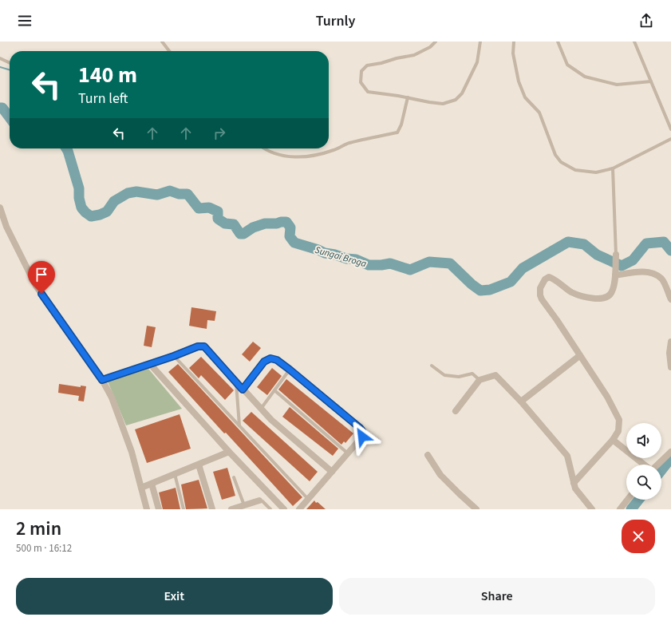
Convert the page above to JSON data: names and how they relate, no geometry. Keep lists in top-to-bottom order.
{
  "water": ["Sungai Broga"],
  "page": {
    "header": "Turnly",
    "turn": ["140 m", "Turn left"],
    "heading": ["2 min", "500 m · 16:12"],
    "buttons": ["Exit", "Share"]
  }
}
